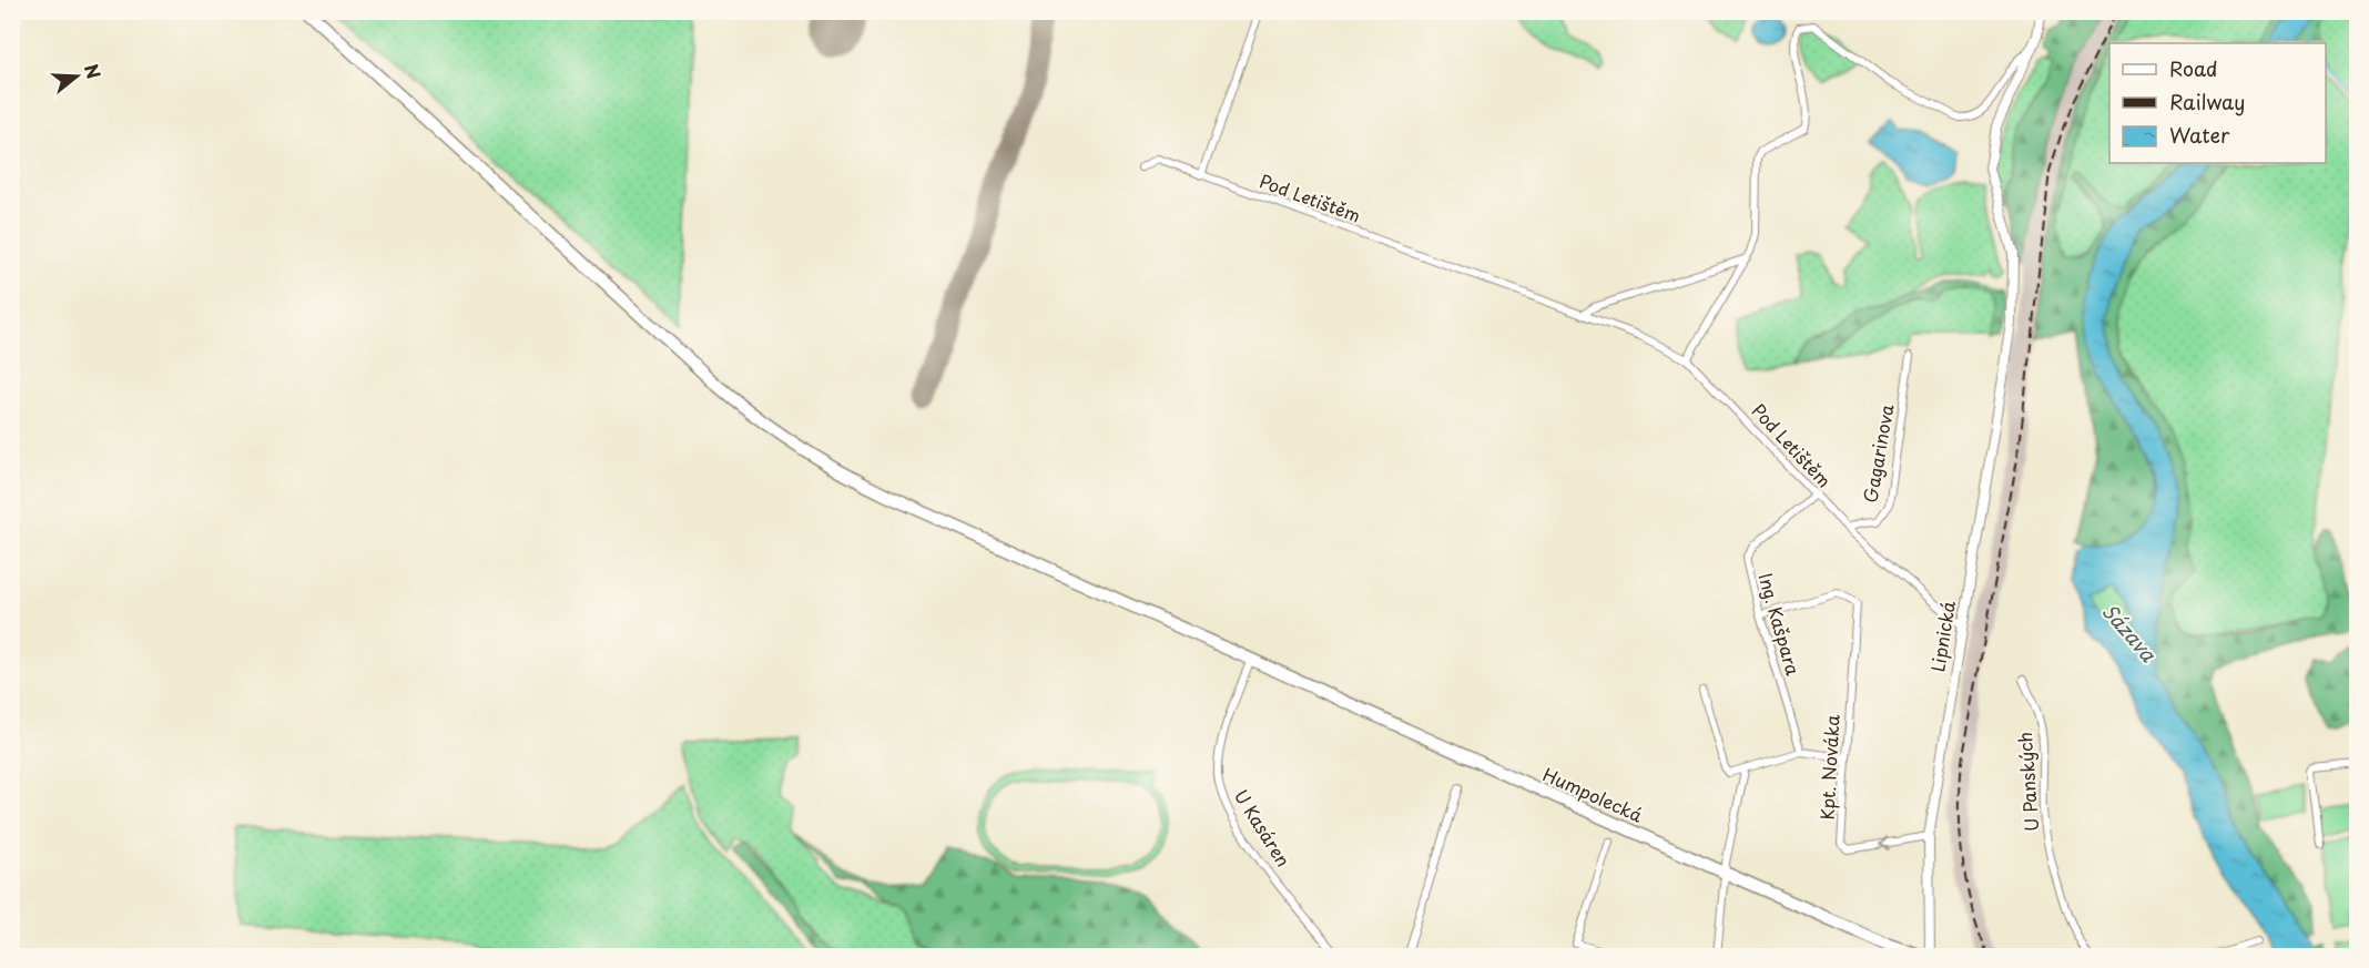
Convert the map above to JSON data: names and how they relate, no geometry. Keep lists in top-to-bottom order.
{
  "streets": {
    "main road": ["Humpolecká"],
    "street": [
      "Pod Letištěm",
      "Gagarinova",
      "Ing. Kašpara",
      "Lipnická",
      "Kpt. Nováka",
      "U Panských",
      "U Kasáren"
    ]
  },
  "crossings": [
    ["Pod Letištěm", "Gagarinova"],
    ["Pod Letištěm", "Ing. Kašpara"],
    ["Pod Letištěm", "Lipnická"],
    ["Ing. Kašpara", "Kpt. Nováka"],
    ["Lipnická", "Kpt. Nováka"],
    ["Humpolecká", "U Kasáren"]
  ],
  "water": ["Sázava"],
  "legend": ["Road", "Railway", "Water"],
  "north": "right"
}
